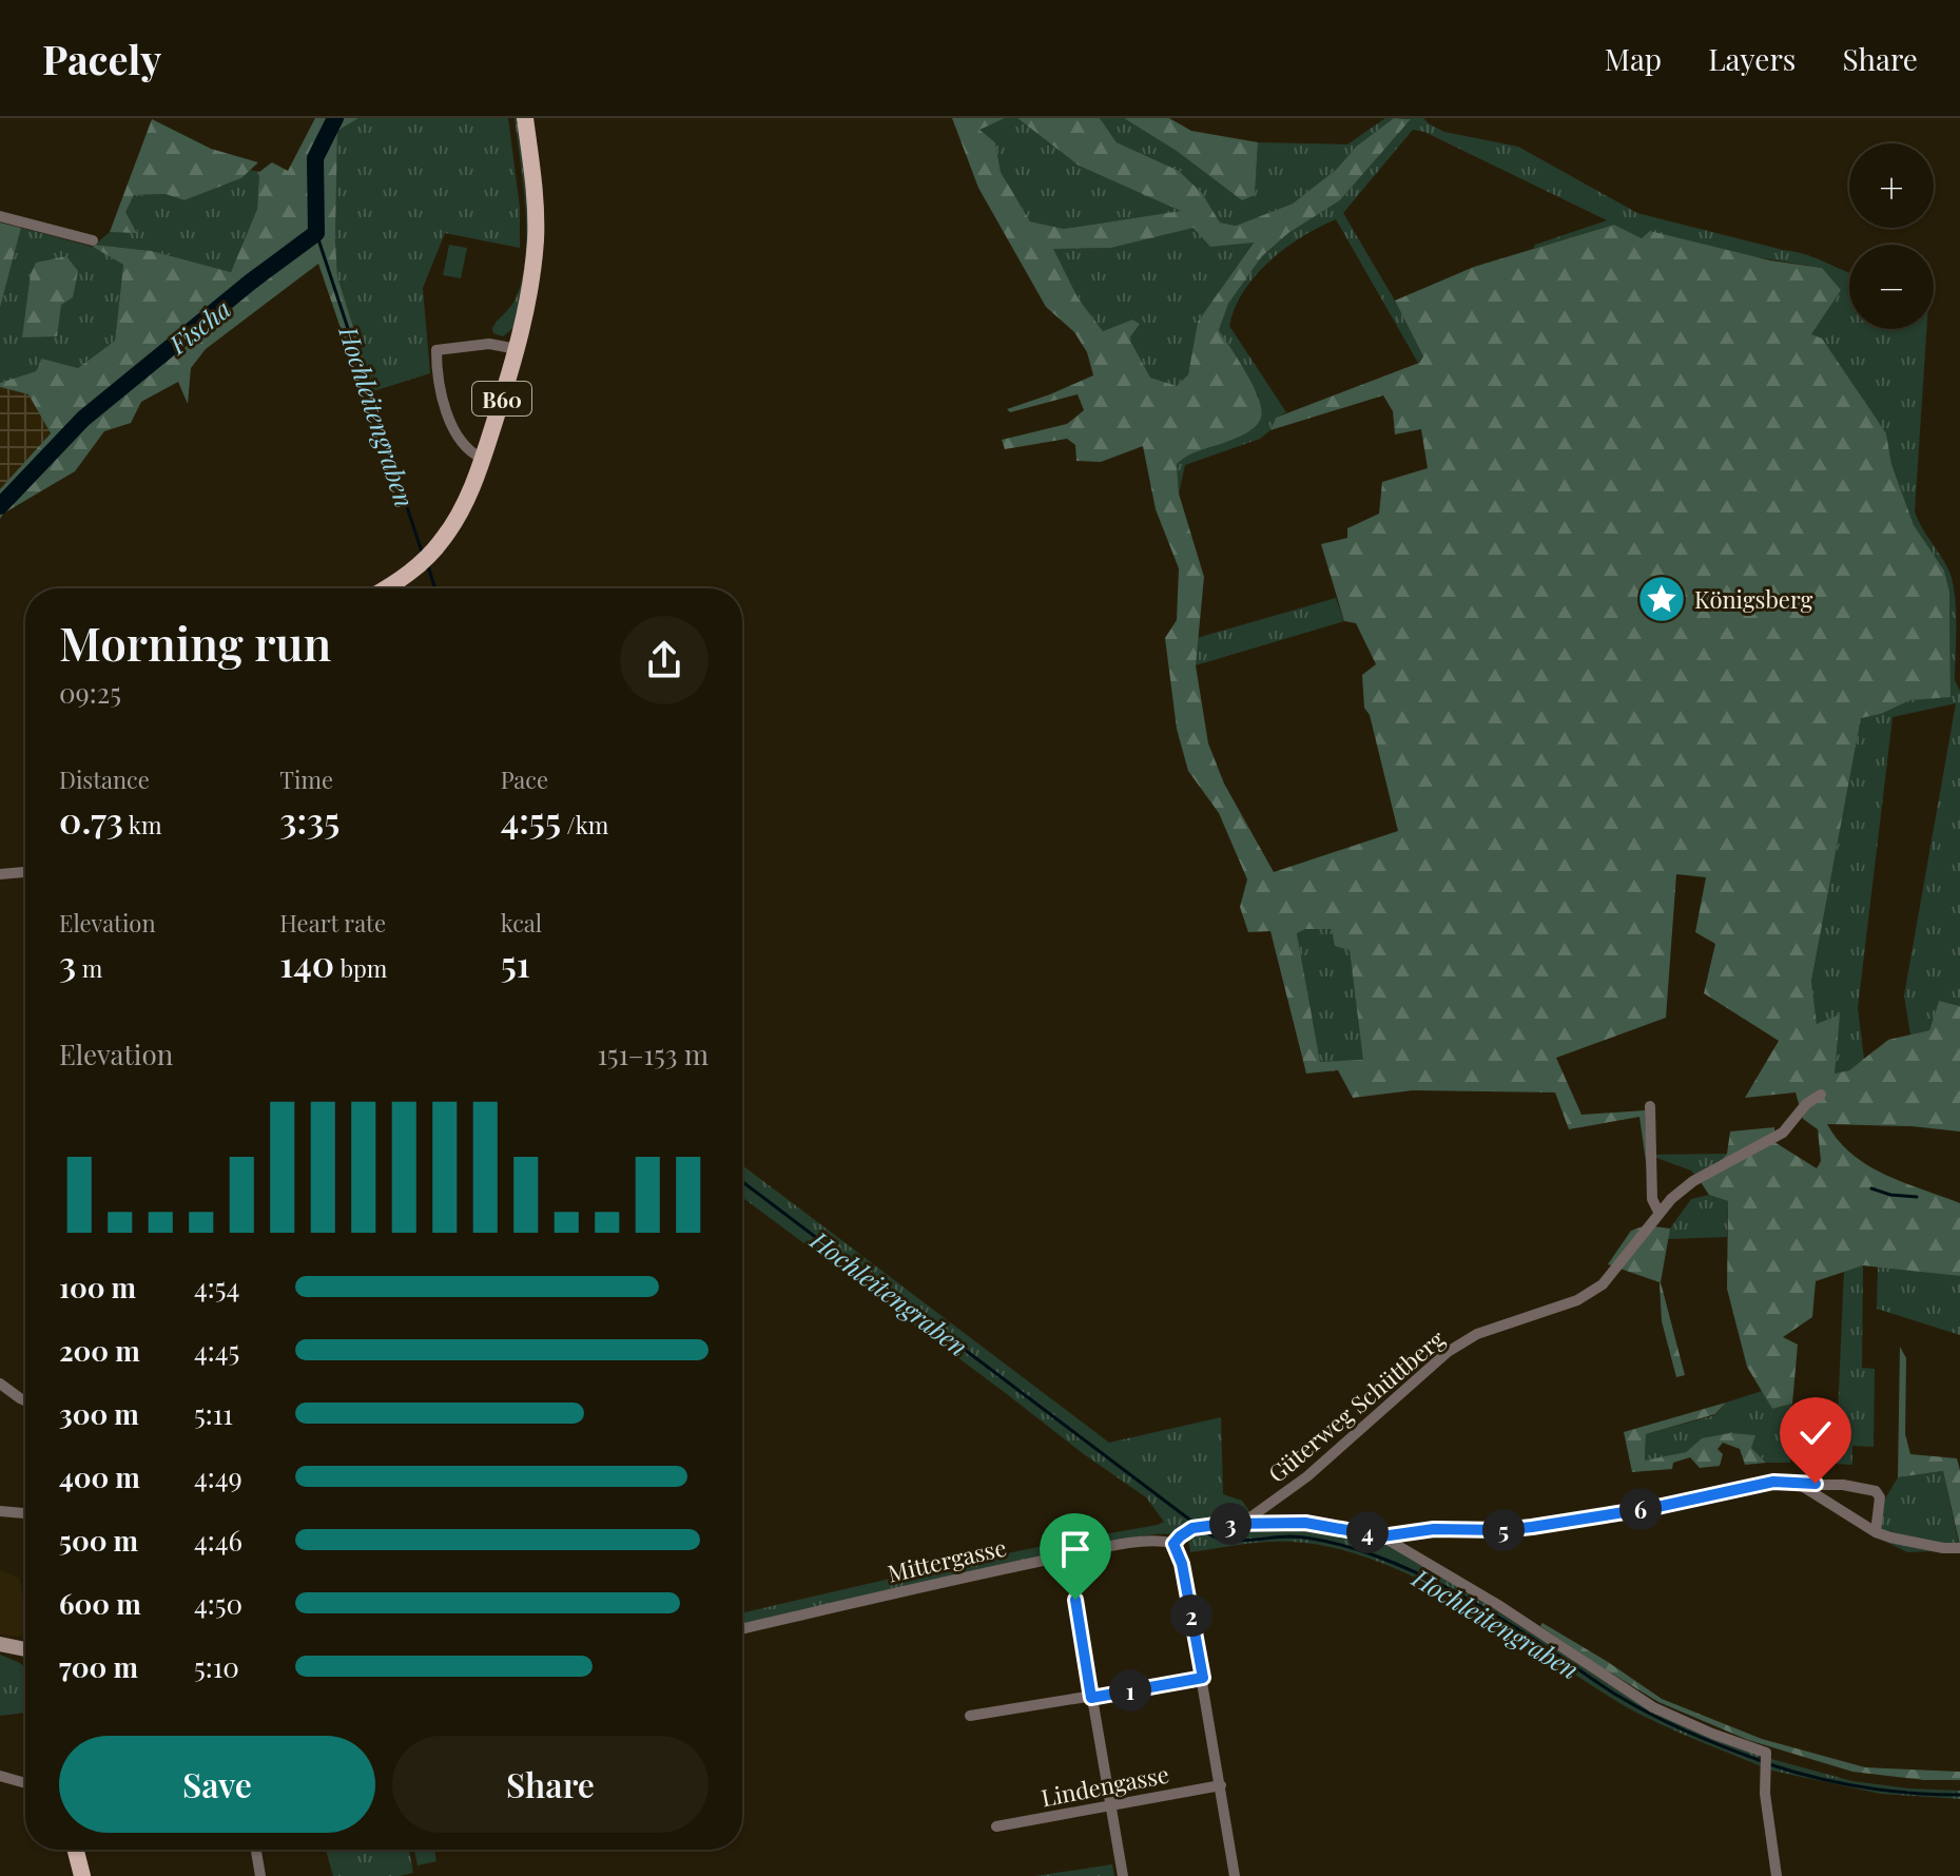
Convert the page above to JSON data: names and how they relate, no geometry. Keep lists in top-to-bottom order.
{
  "streets": {
    "main road": ["B60"],
    "street": ["Güterweg Schüttberg", "Mittergasse", "Lindengasse"]
  },
  "water": ["Fischa", "Hochleitengraben"],
  "places": {
    "place": ["Königsberg"]
  },
  "page": {
    "header": "Pacely",
    "nav": ["Map", "Layers", "Share"],
    "map_buttons": ["+", "−"],
    "heading": ["Morning run", "09:25"],
    "stats": [
      ["Distance", "0.73 km"],
      ["Time", "3:35"],
      ["Pace", "4:55 /km"],
      ["Elevation", "3 m"],
      ["Heart rate", "140 bpm"],
      ["kcal", "51"]
    ],
    "chart": ["Elevation", "151–153 m"],
    "list": [
      {
        "name": "100 m",
        "note": "4:54"
      },
      {
        "name": "200 m",
        "note": "4:45"
      },
      {
        "name": "300 m",
        "note": "5:11"
      },
      {
        "name": "400 m",
        "note": "4:49"
      },
      {
        "name": "500 m",
        "note": "4:46"
      },
      {
        "name": "600 m",
        "note": "4:50"
      },
      {
        "name": "700 m",
        "note": "5:10"
      }
    ],
    "pins": [
      "6",
      "3",
      "5",
      "4",
      "2",
      "1"
    ],
    "buttons": ["Save", "Share"]
  }
}
